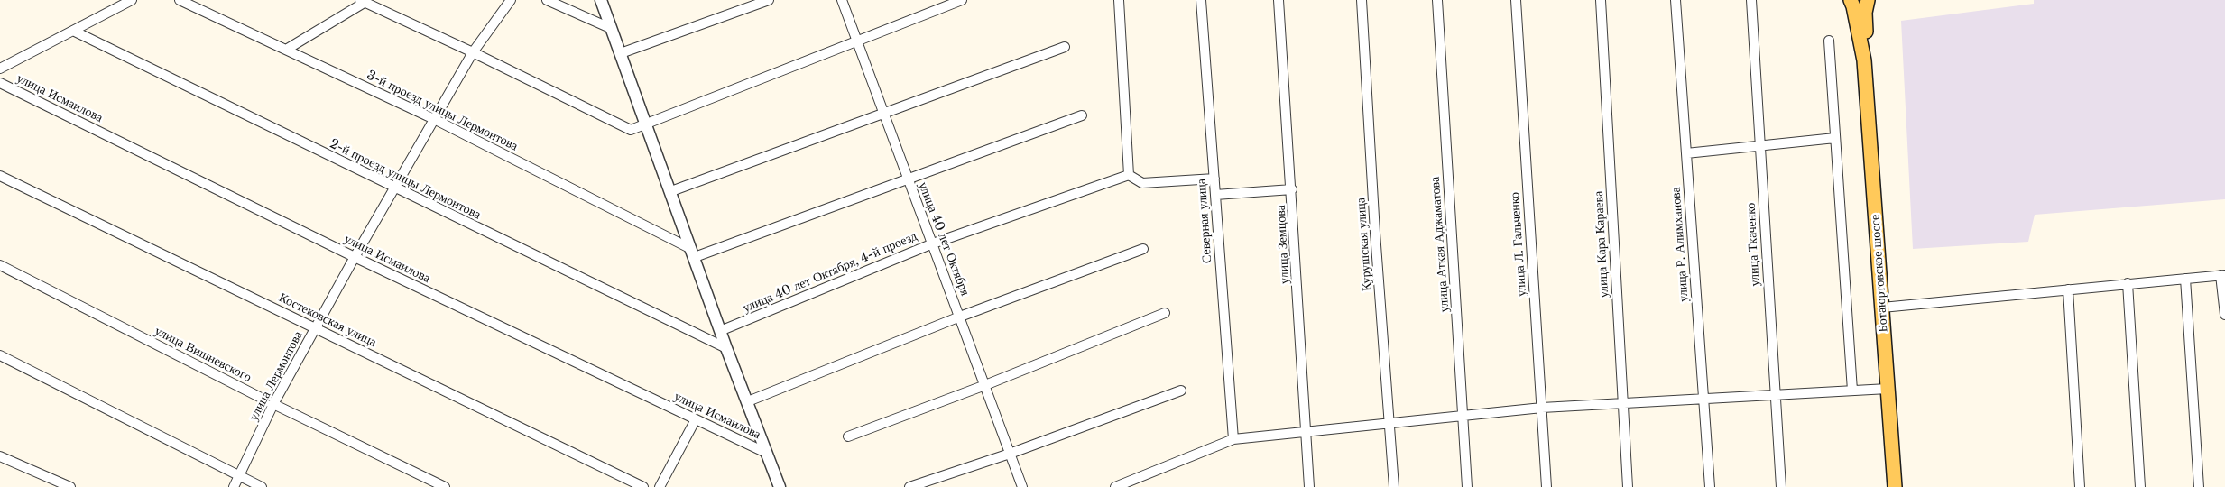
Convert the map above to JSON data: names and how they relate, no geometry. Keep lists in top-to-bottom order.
{
  "streets": {
    "main road": ["Ботаюртовское шоссе"],
    "street": [
      "улица Исмаилова",
      "3-й проезд улицы Лермонтова",
      "2-й проезд улицы Лермонтова",
      "Северная улица",
      "улица 40 лет Октября",
      "улица Земцова",
      "Курушская улица",
      "улица Аткая Аджаматова",
      "улица Л. Гальченко",
      "улица Кара Караева",
      "улица Р. Алимханова",
      "улица Ткаченко",
      "улица 40 лет Октября, 4-й проезд",
      "Костековская улица",
      "улица Вишневского",
      "улица Лермонтова"
    ]
  },
  "crossings": [
    ["улица Исмаилова", "улица Лермонтова"],
    ["3-й проезд улицы Лермонтова", "улица Лермонтова"],
    ["2-й проезд улицы Лермонтова", "улица Лермонтова"],
    ["улица 40 лет Октября", "улица 40 лет Октября, 4-й проезд"],
    ["Костековская улица", "улица Лермонтова"],
    ["улица Вишневского", "улица Лермонтова"]
  ]
}
